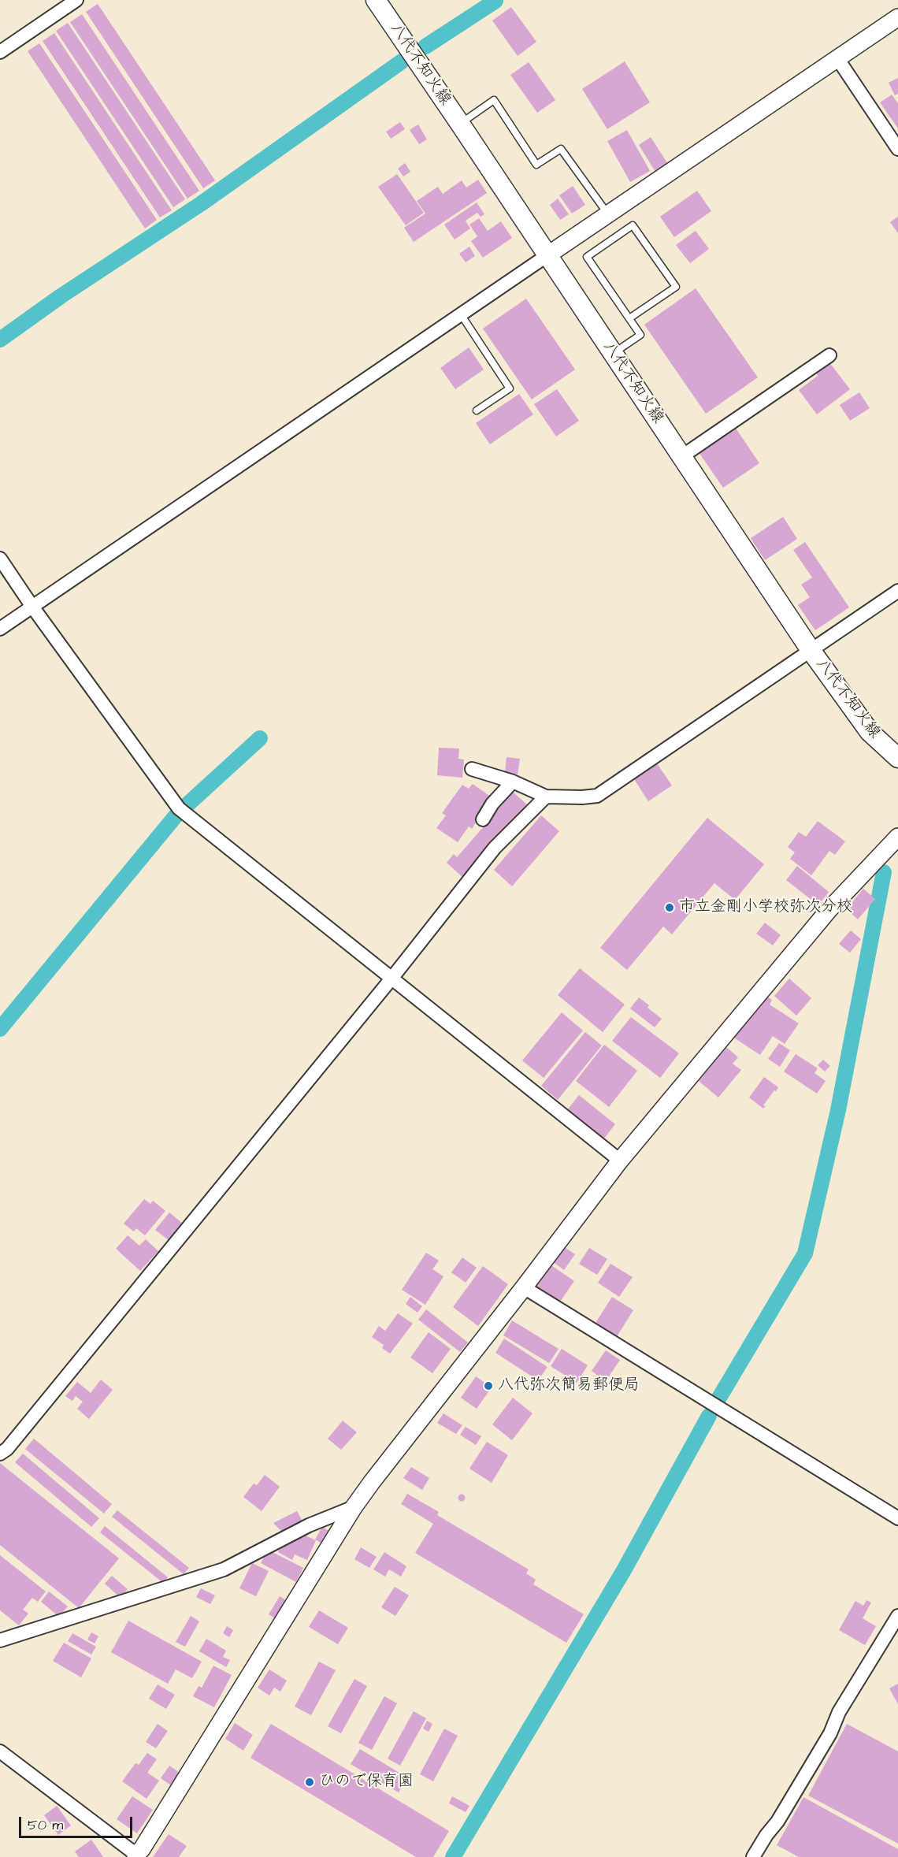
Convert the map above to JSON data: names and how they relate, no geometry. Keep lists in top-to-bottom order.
{
  "streets": {
    "main road": ["八代不知火線"]
  },
  "places": ["市立金剛小学校弥次分校", "八代弥次簡易郵便局", "ひので保育園"],
  "scale_bar": "50 m"
}
